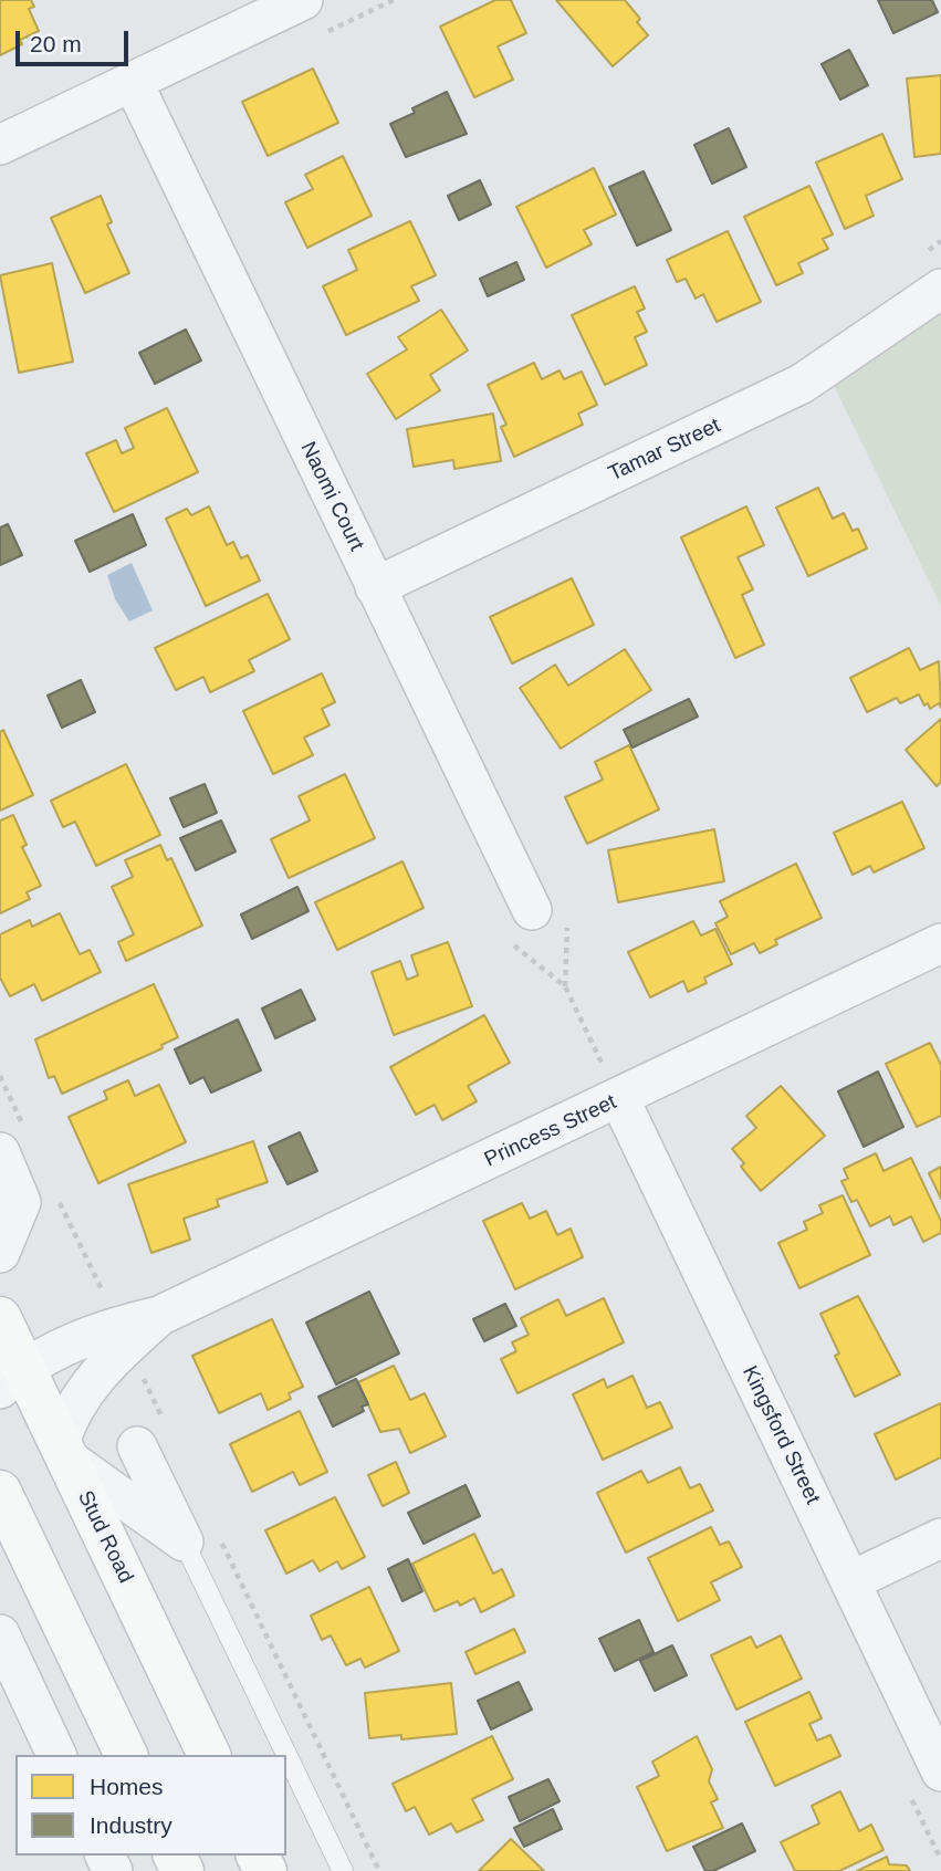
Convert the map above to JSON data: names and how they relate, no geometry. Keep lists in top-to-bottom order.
{
  "streets": {
    "main road": ["Stud Road"],
    "street": [
      "Tamar Street",
      "Naomi Court",
      "Princess Street",
      "Kingsford Street"
    ]
  },
  "crossings": [
    ["Tamar Street", "Naomi Court"],
    ["Princess Street", "Kingsford Street"],
    ["Princess Street", "Stud Road"]
  ],
  "legend": ["Homes", "Industry"],
  "scale_bar": "20 m"
}
